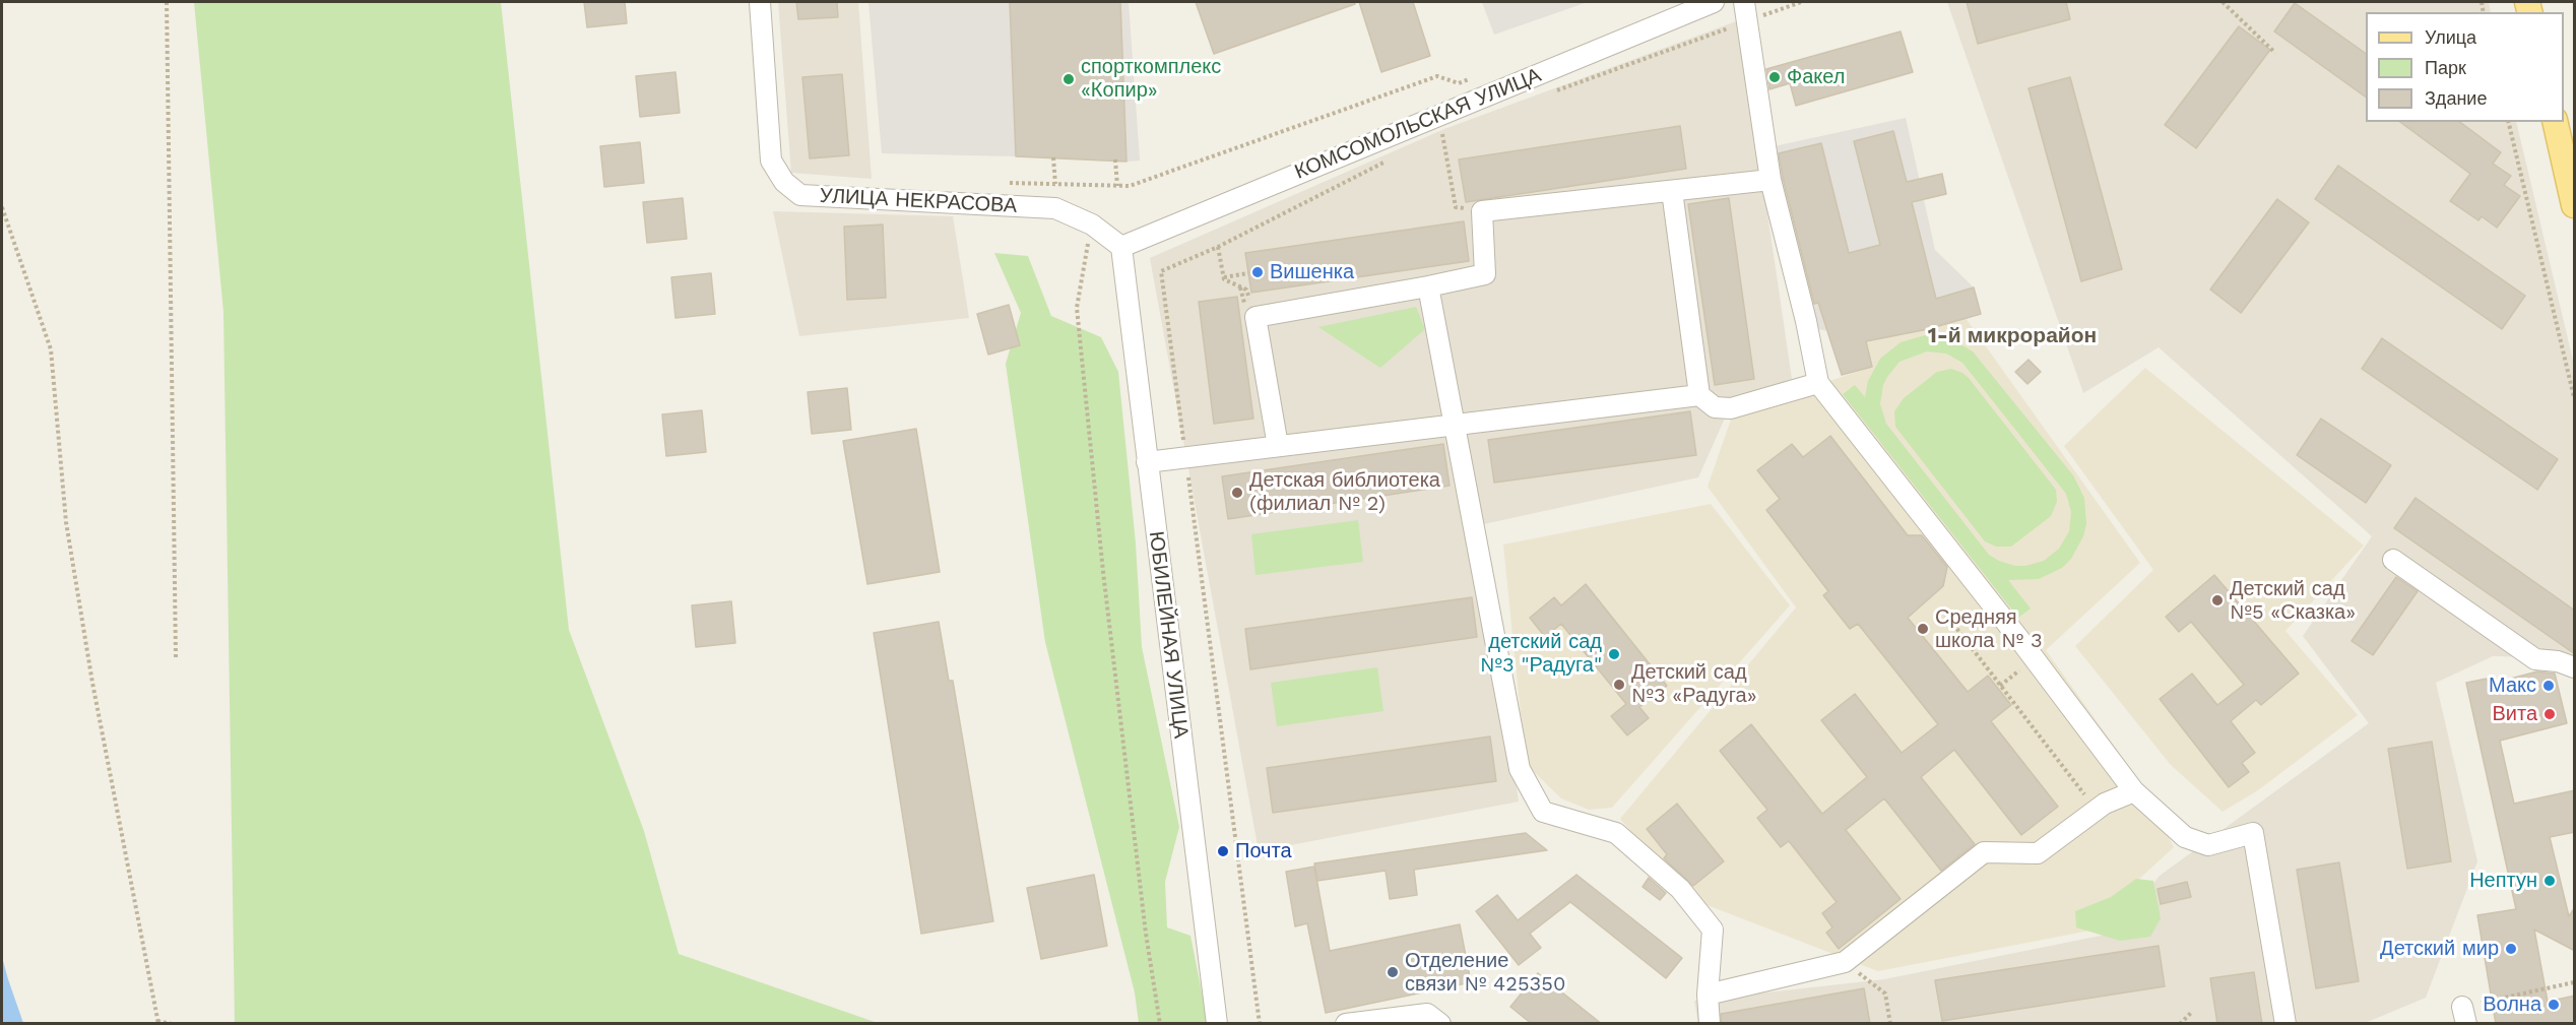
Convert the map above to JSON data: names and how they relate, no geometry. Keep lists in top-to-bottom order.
{
  "streets": {
    "street": ["КОМСОМОЛЬСКАЯ УЛИЦА", "УЛИЦА НЕКРАСОВА", "ЮБИЛЕЙНАЯ УЛИЦА"]
  },
  "crossings": [
    ["КОМСОМОЛЬСКАЯ УЛИЦА", "УЛИЦА НЕКРАСОВА"],
    ["КОМСОМОЛЬСКАЯ УЛИЦА", "ЮБИЛЕЙНАЯ УЛИЦА"],
    ["УЛИЦА НЕКРАСОВА", "ЮБИЛЕЙНАЯ УЛИЦА"]
  ],
  "districts": ["1-й микрорайон"],
  "places": [
    "Факел",
    "спорткомплекс «Копир»",
    "Вишенка",
    "Детская библиотека (филиал № 2)",
    "Детский сад №5 «Сказка»",
    "Средняя школа № 3",
    "детский сад №3 \"Радуга\"",
    "Детский сад №3 «Радуга»",
    "Макс",
    "Вита",
    "Почта",
    "Нептун",
    "Детский мир",
    "Отделение связи № 425350",
    "Волна"
  ],
  "legend": ["Улица", "Парк", "Здание"]
}
